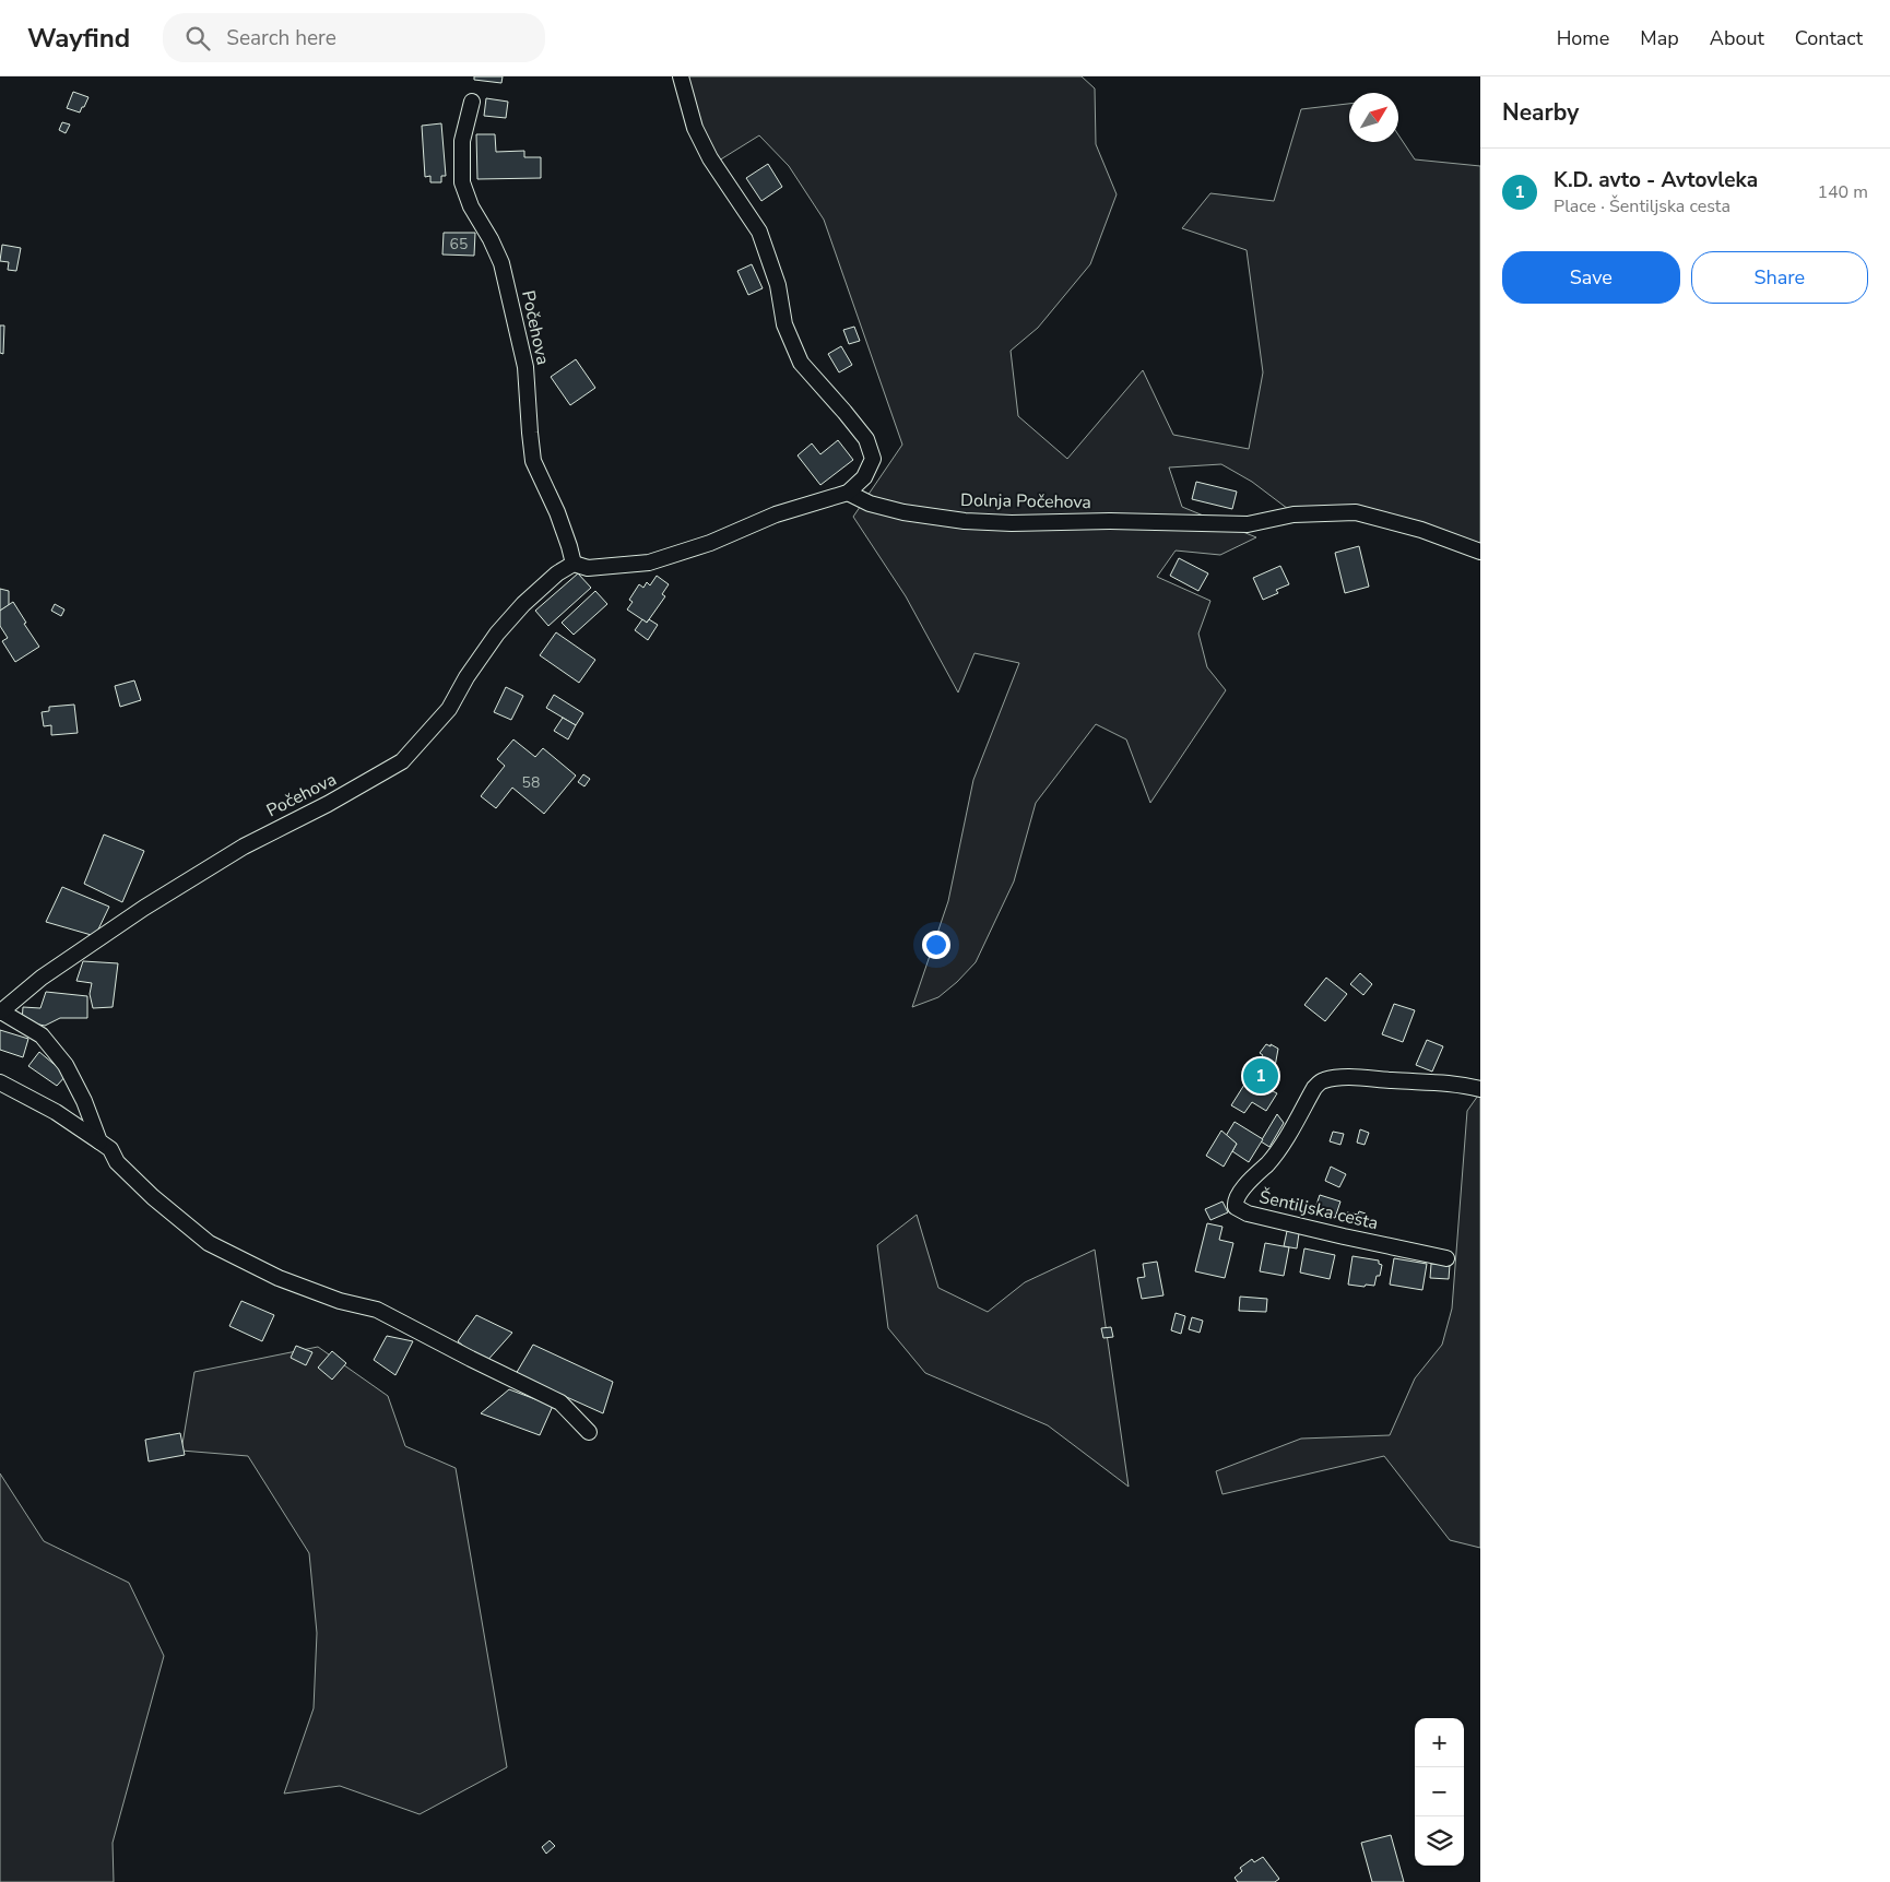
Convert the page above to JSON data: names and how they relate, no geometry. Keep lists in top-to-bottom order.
{
  "streets": {
    "street": ["Počehova", "Dolnja Počehova", "Šentiljska cesta"]
  },
  "house_numbers": ["65", "58"],
  "north": "top right",
  "page": {
    "header": "Wayfind",
    "search": "Search here",
    "nav": [
      "Home",
      "Map",
      "About",
      "Contact"
    ],
    "heading": "Nearby",
    "list": [
      {
        "mark": "1",
        "name": "K.D. avto - Avtovleka",
        "note": "Place · Šentiljska cesta",
        "value": "140 m"
      }
    ],
    "buttons": ["Save", "Share"],
    "pins": "1",
    "map_buttons": ["+", "−"]
  }
}
